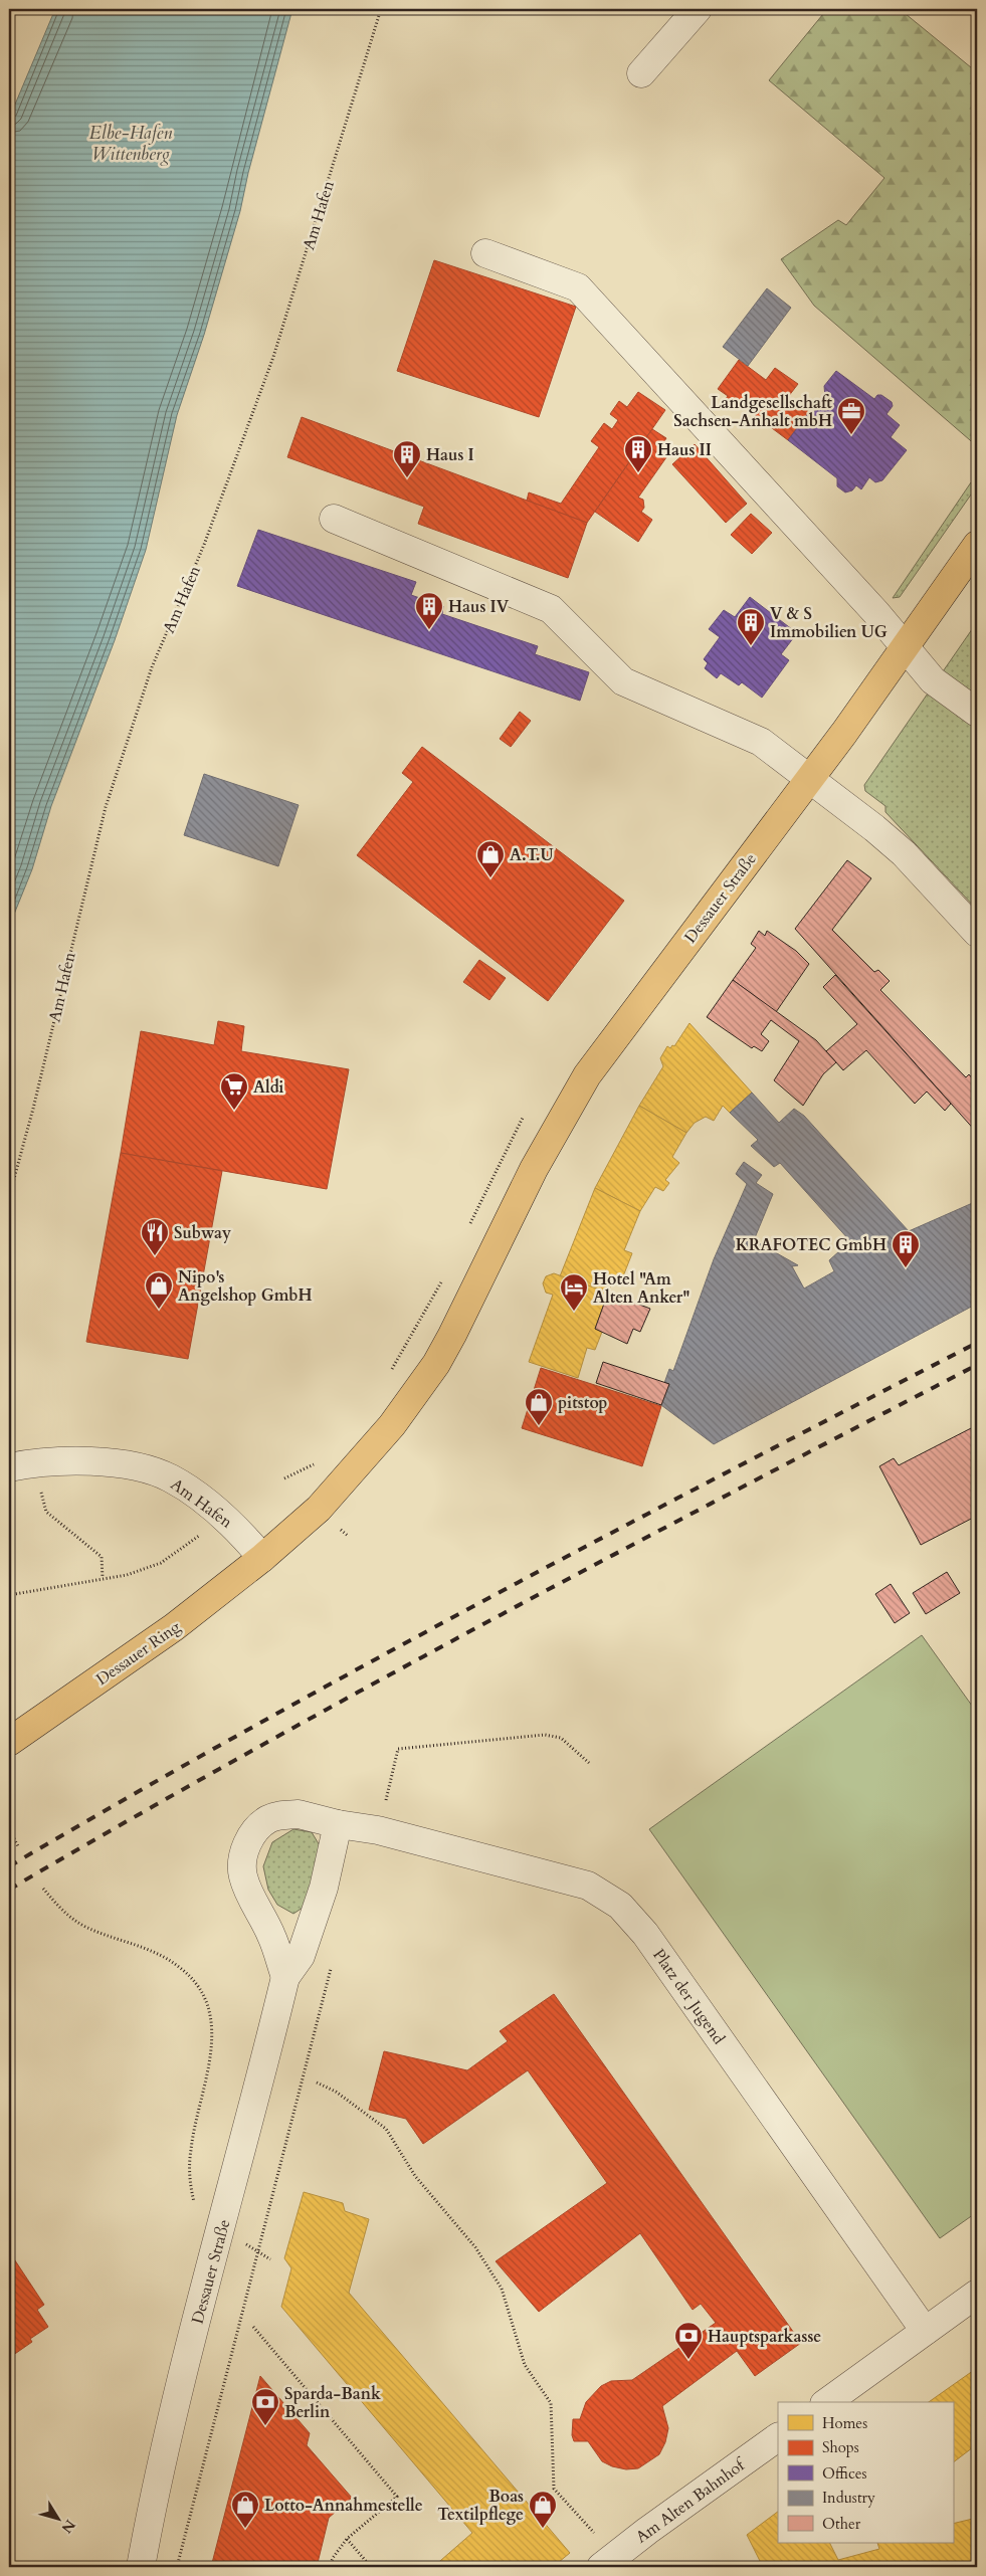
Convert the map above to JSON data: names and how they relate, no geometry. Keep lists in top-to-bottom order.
{
  "streets": {
    "main road": ["Dessauer Straße", "Dessauer Ring"],
    "street": ["Am Hafen", "Platz der Jugend", "Am Alten Bahnhof"]
  },
  "crossings": [
    ["Am Hafen", "Dessauer Straße"],
    ["Am Hafen", "Dessauer Ring"],
    ["Dessauer Straße", "Dessauer Ring"],
    ["Dessauer Straße", "Platz der Jugend"]
  ],
  "water": ["Elbe-Hafen Wittenberg"],
  "places": {
    "office": ["Landgesellschaft Sachsen-Anhalt mbH"],
    "building": [
      "Haus II",
      "Haus I",
      "Haus IV",
      "V & S Immobilien UG",
      "KRAFOTEC GmbH"
    ],
    "shop": [
      "A.T.U",
      "Nipo's Angelshop GmbH",
      "pitstop",
      "Lotto-Annahmestelle",
      "Boas Textilpflege"
    ],
    "supermarket": ["Aldi"],
    "restaurant": ["Subway"],
    "hotel": ["Hotel \"Am Alten Anker\""],
    "bank": ["Hauptsparkasse", "Sparda-Bank Berlin"]
  },
  "legend": [
    "Homes",
    "Shops",
    "Offices",
    "Industry",
    "Other"
  ],
  "north": "bottom right"
}
